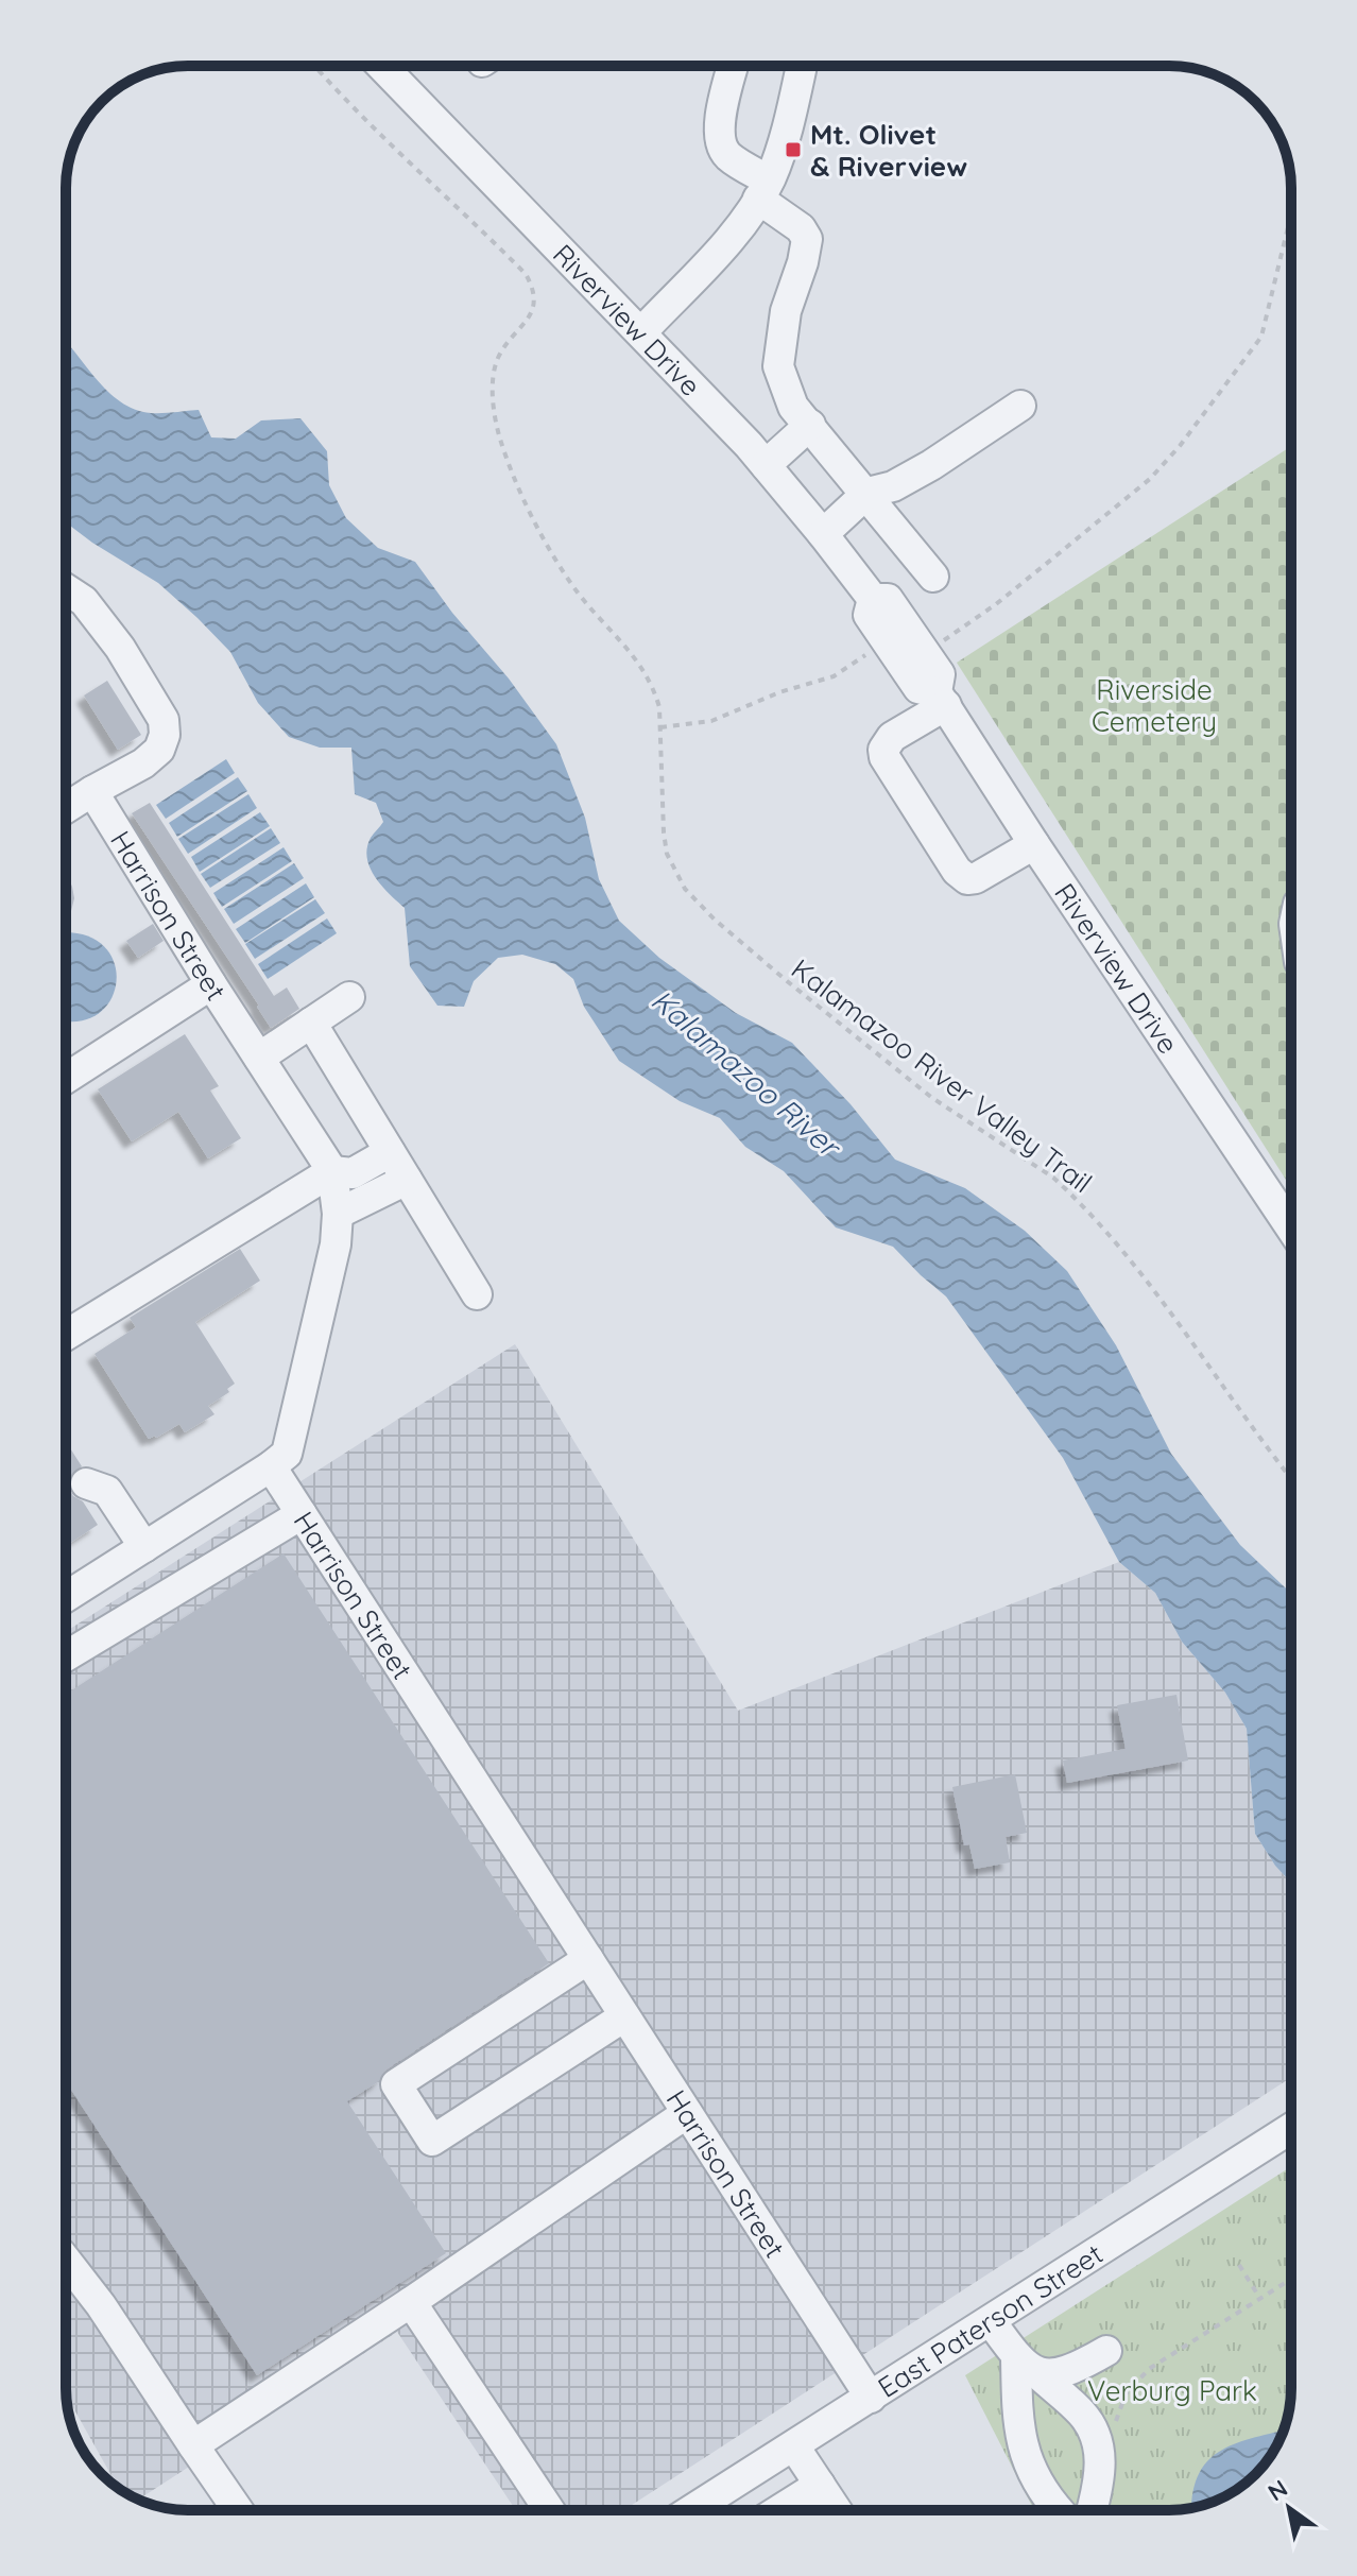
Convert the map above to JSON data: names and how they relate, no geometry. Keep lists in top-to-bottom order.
{
  "streets": {
    "street": ["Riverview Drive", "Harrison Street", "East Paterson Street"],
    "path": ["Kalamazoo River Valley Trail"]
  },
  "crossings": [
    ["Harrison Street", "East Paterson Street"]
  ],
  "water": ["Kalamazoo River"],
  "parks": ["Riverside Cemetery", "Verburg Park"],
  "places": {
    "transit": ["Mt. Olivet & Riverview"]
  },
  "north": "top left"
}
